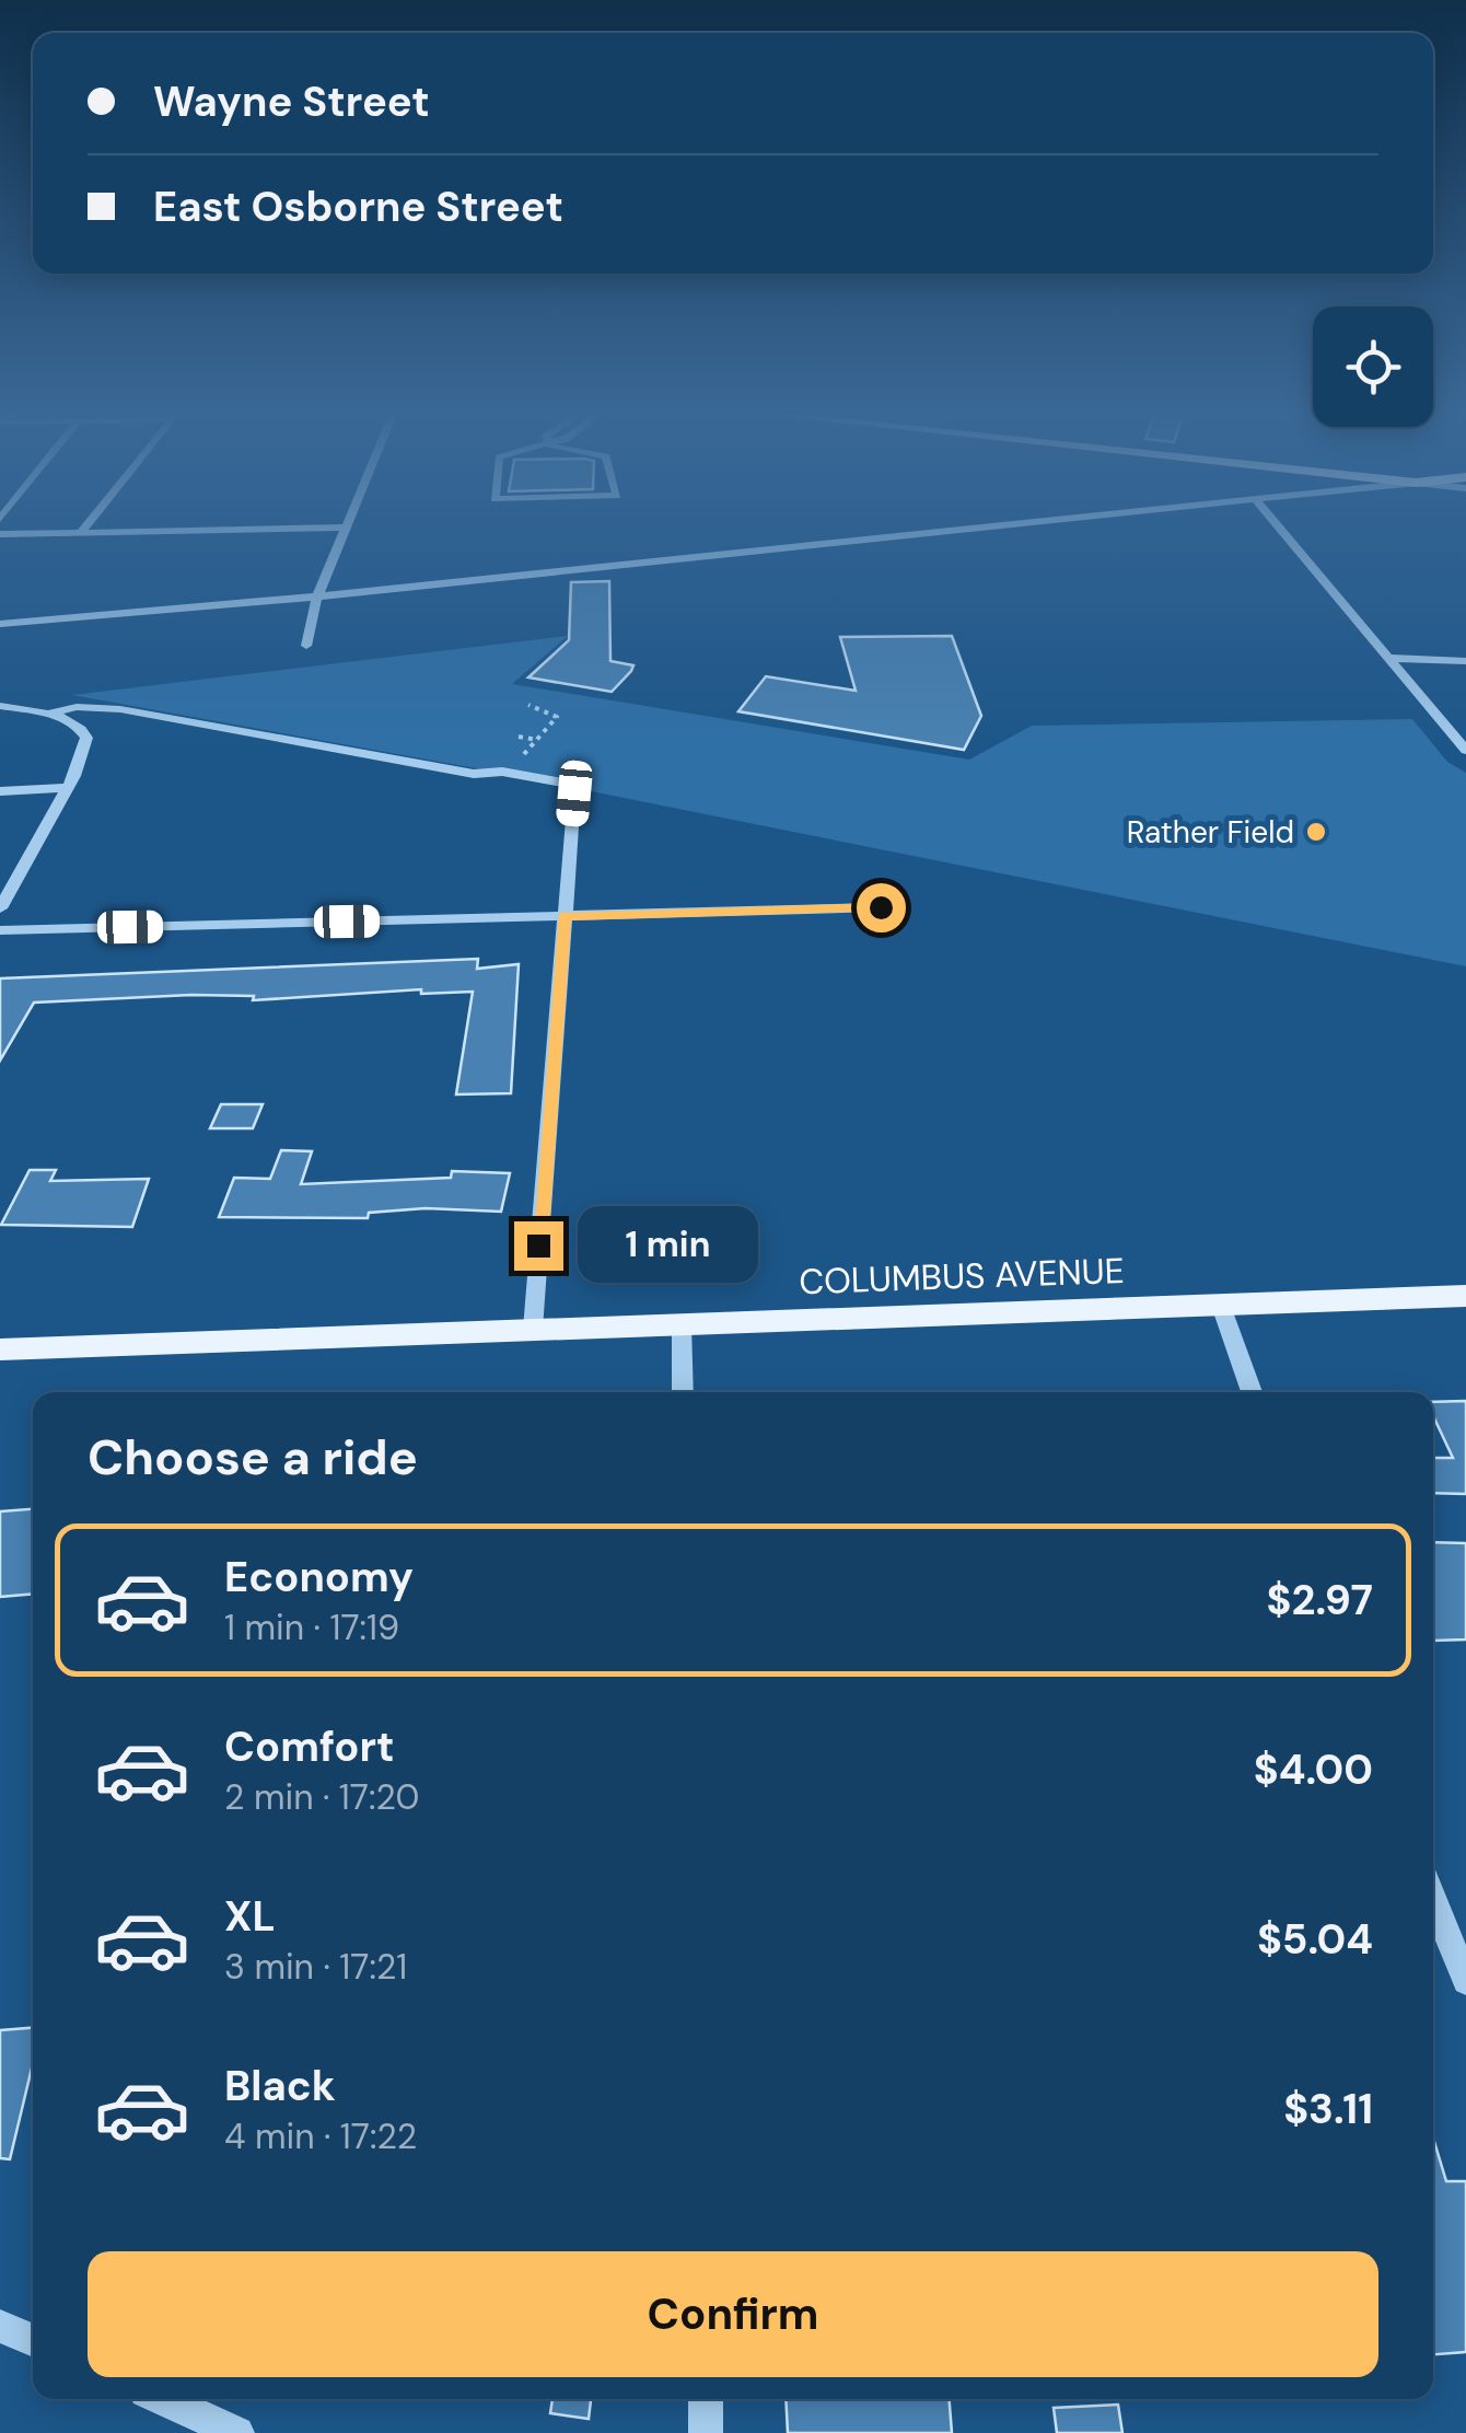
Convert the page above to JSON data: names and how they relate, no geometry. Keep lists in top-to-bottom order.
{
  "streets": {
    "main road": ["COLUMBUS AVENUE"]
  },
  "places": ["Rather Field"],
  "page": {
    "banner": ["Wayne Street", "East Osborne Street"],
    "bubble": "1 min",
    "heading": "Choose a ride",
    "list": [
      {
        "name": "Economy",
        "note": "1 min · 17:19",
        "value": "$2.97"
      },
      {
        "name": "Comfort",
        "note": "2 min · 17:20",
        "value": "$4.00"
      },
      {
        "name": "XL",
        "note": "3 min · 17:21",
        "value": "$5.04"
      },
      {
        "name": "Black",
        "note": "4 min · 17:22",
        "value": "$3.11"
      }
    ],
    "buttons": "Confirm"
  }
}
